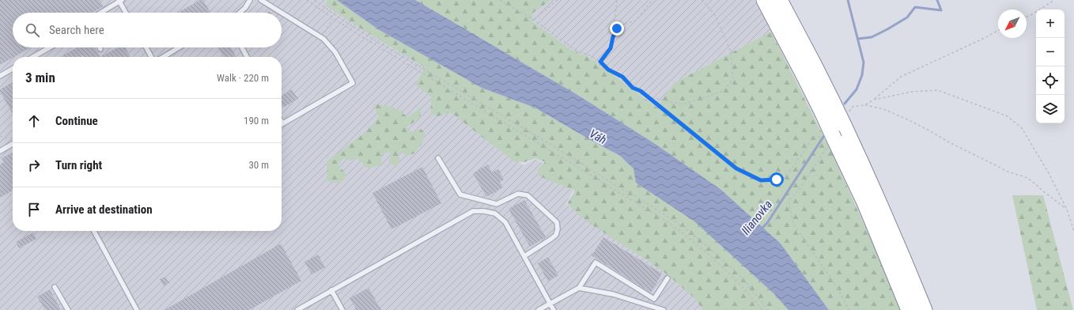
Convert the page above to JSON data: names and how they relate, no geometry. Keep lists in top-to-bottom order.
{
  "water": ["Váh", "Ilianovka"],
  "north": "bottom left",
  "page": {
    "map_buttons": ["+", "−"],
    "search": "Search here",
    "heading": ["3 min", "Walk · 220 m"],
    "list": [
      ["Continue", "190 m"],
      ["Turn right", "30 m"],
      "Arrive at destination"
    ]
  }
}
